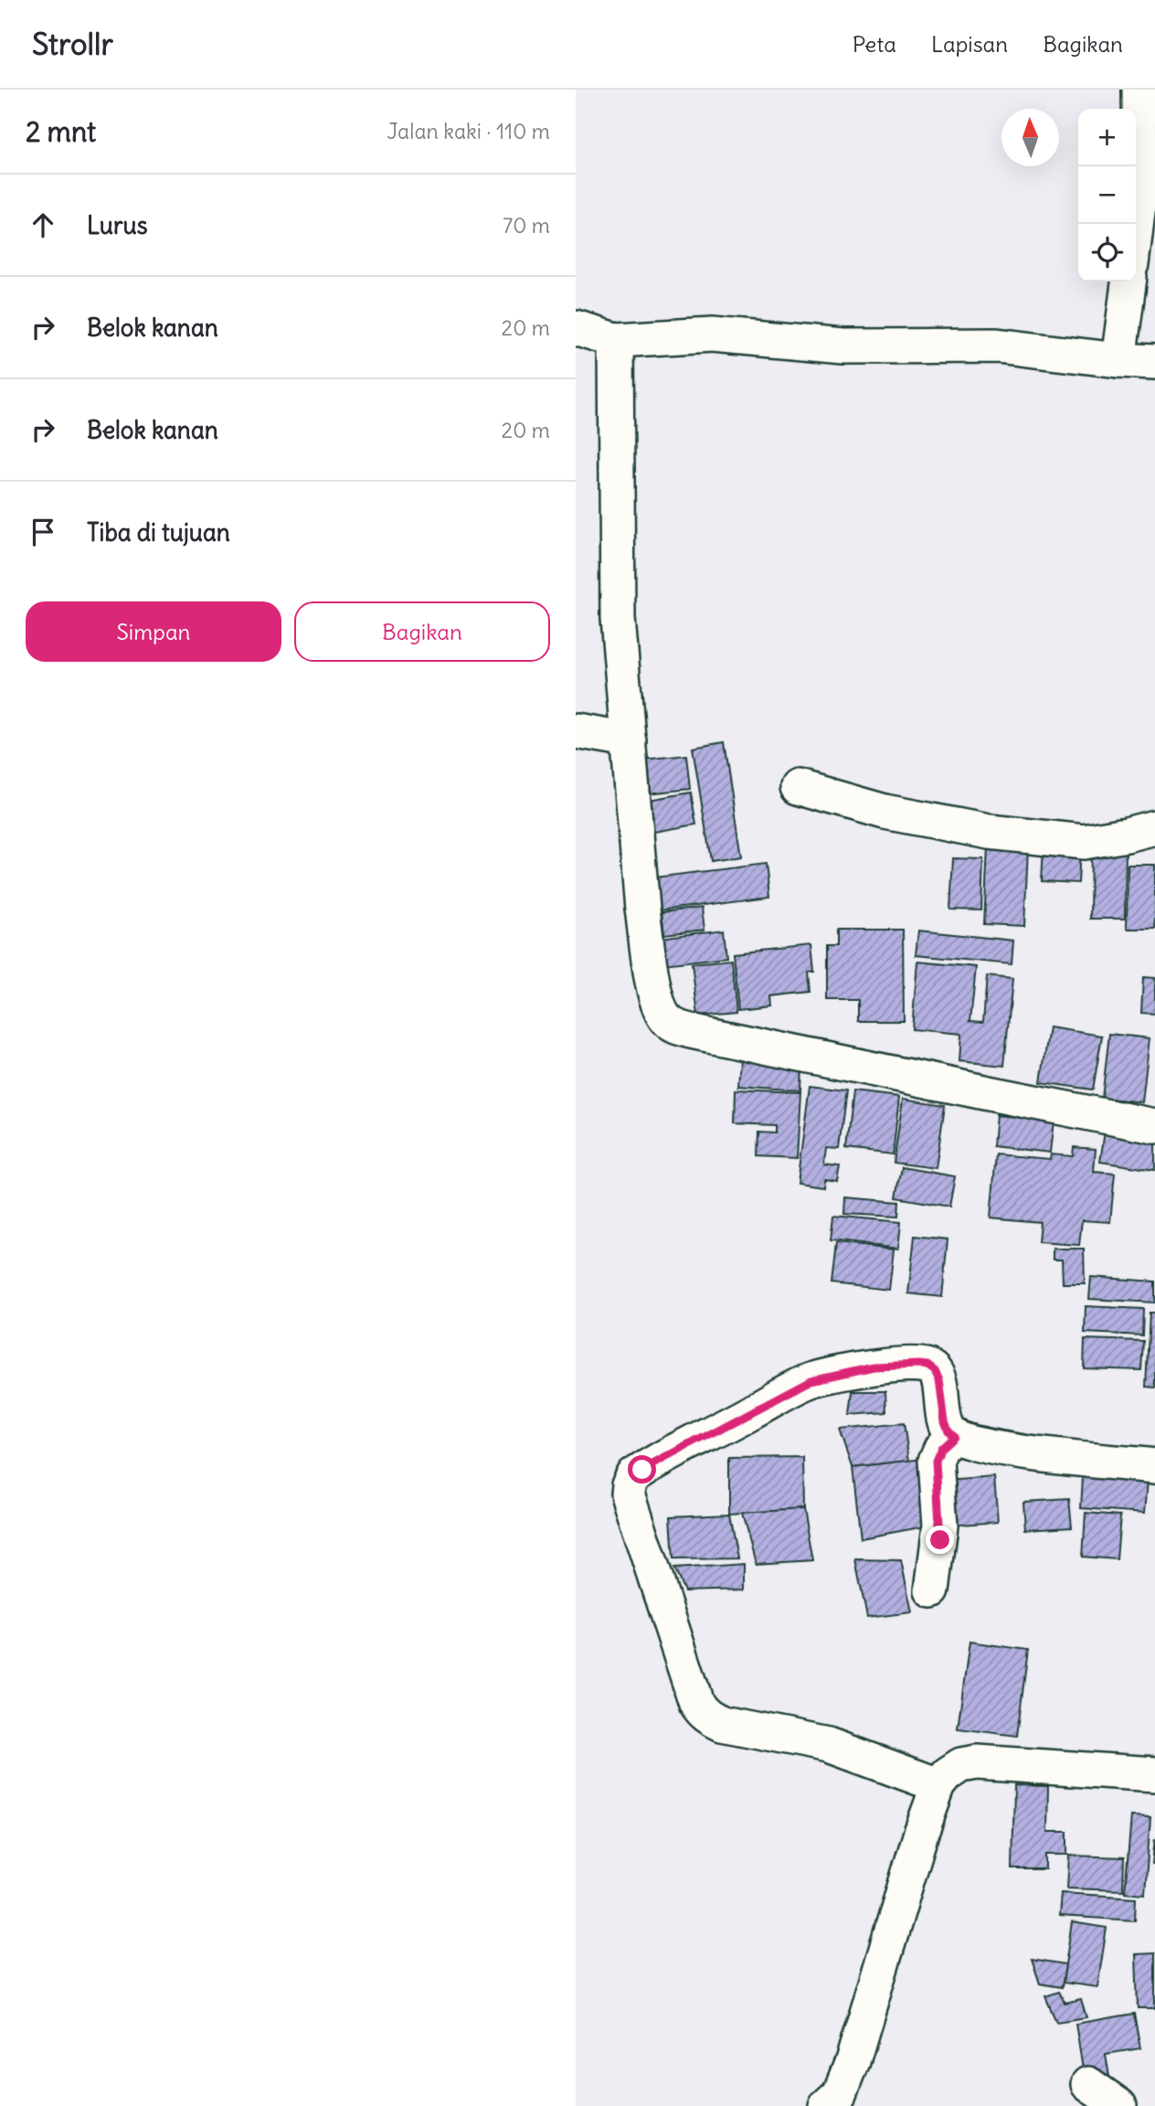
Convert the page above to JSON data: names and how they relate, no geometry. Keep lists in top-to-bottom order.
{
  "north": "top",
  "page": {
    "header": "Strollr",
    "nav": ["Peta", "Lapisan", "Bagikan"],
    "heading": ["2 mnt", "Jalan kaki · 110 m"],
    "map_buttons": ["+", "−"],
    "list": [
      ["Lurus", "70 m"],
      ["Belok kanan", "20 m"],
      ["Belok kanan", "20 m"],
      "Tiba di tujuan"
    ],
    "buttons": ["Simpan", "Bagikan"]
  }
}
